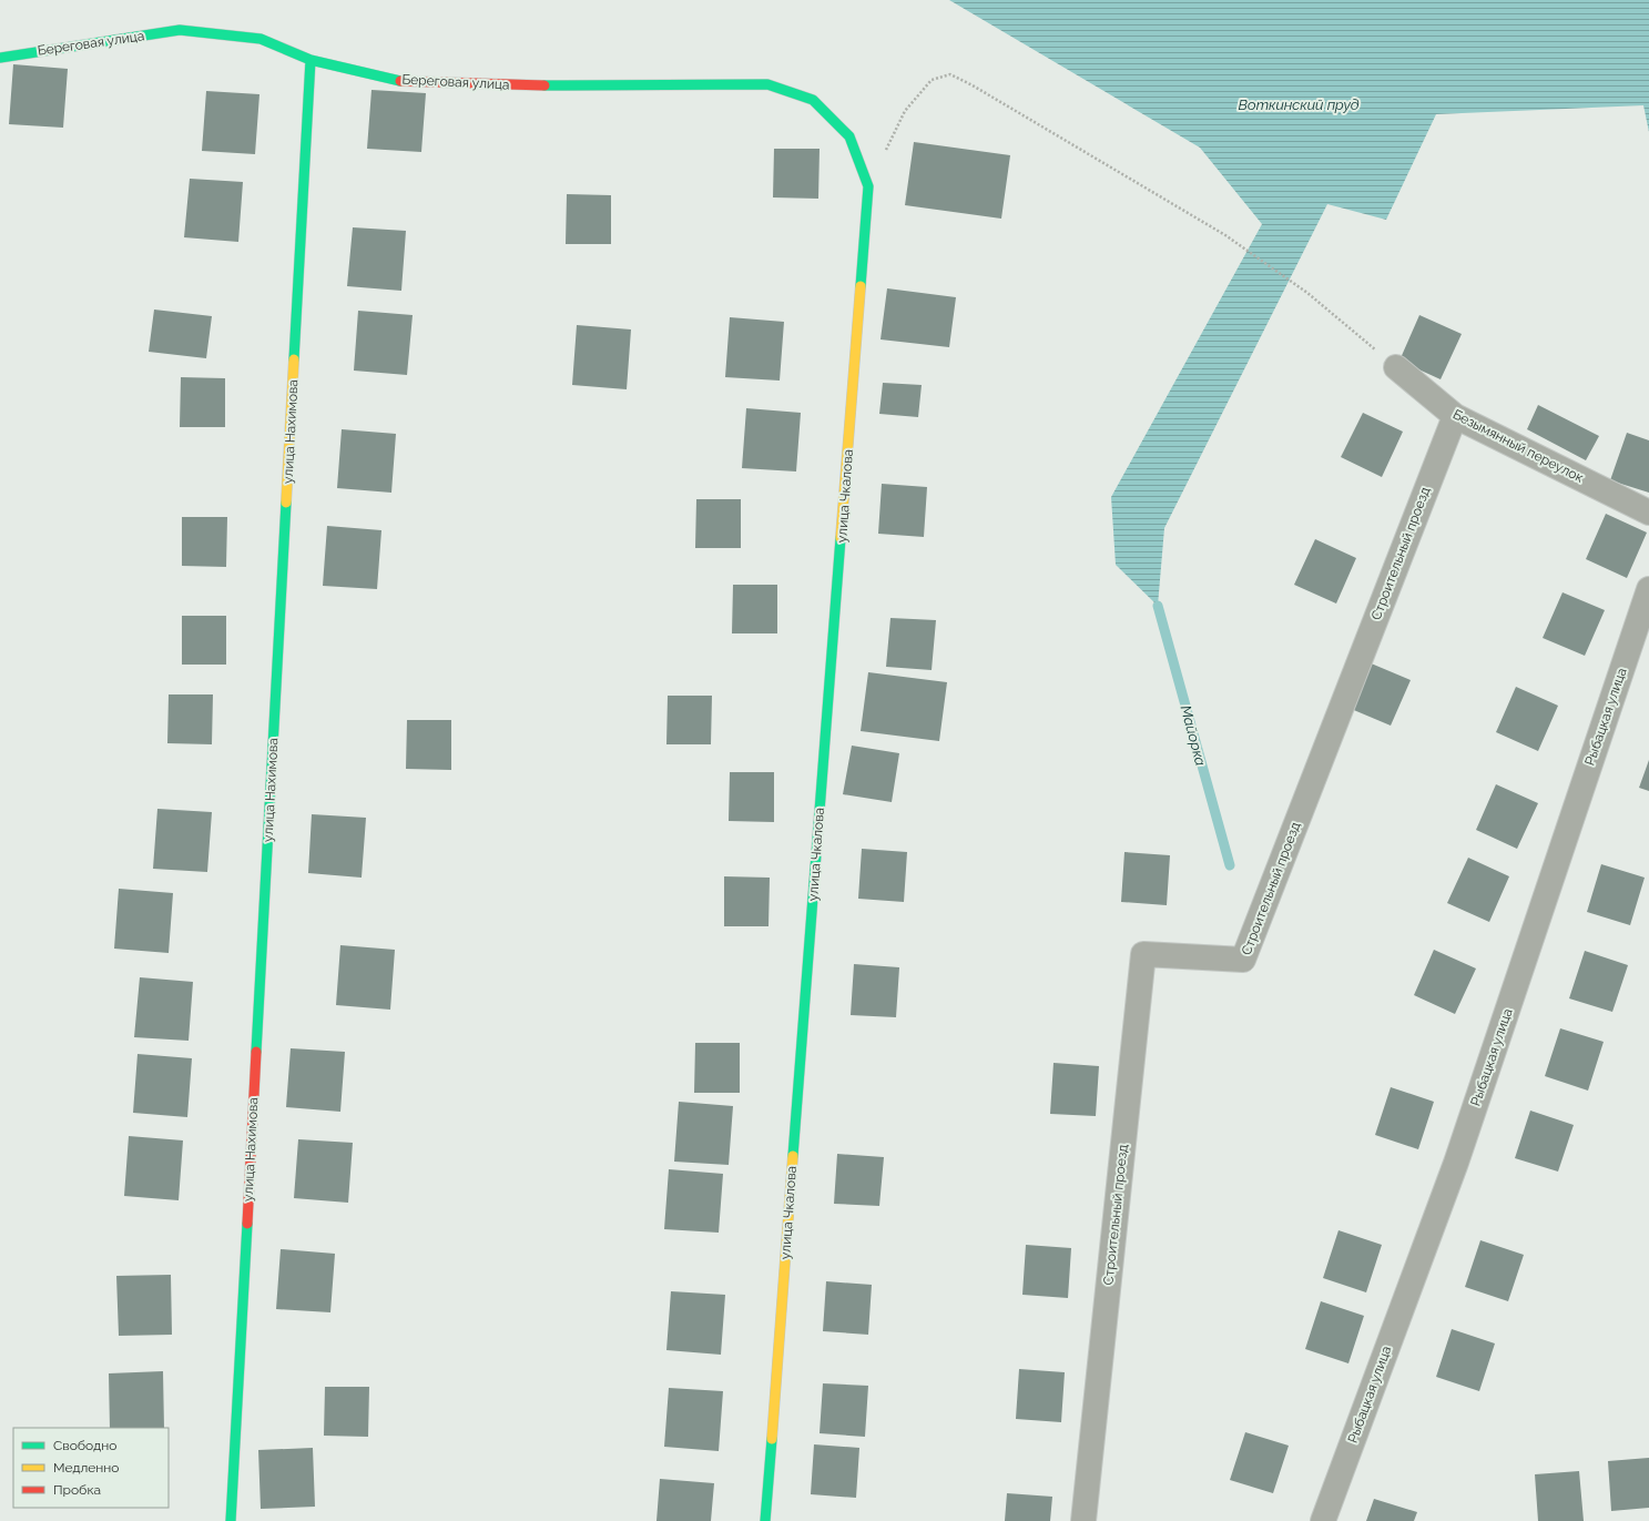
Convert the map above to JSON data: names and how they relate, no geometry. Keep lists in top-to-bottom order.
{
  "streets": {
    "street": [
      "Береговая улица",
      "улица Нахимова",
      "Безымянный переулок",
      "улица Чкалова",
      "Строительный проезд",
      "Рыбацкая улица"
    ]
  },
  "crossings": [
    ["Береговая улица", "улица Нахимова"],
    ["Береговая улица", "улица Чкалова"],
    ["Безымянный переулок", "Строительный проезд"]
  ],
  "water": ["Воткинский пруд", "Майорка"],
  "legend": ["Свободно", "Медленно", "Пробка"]
}
